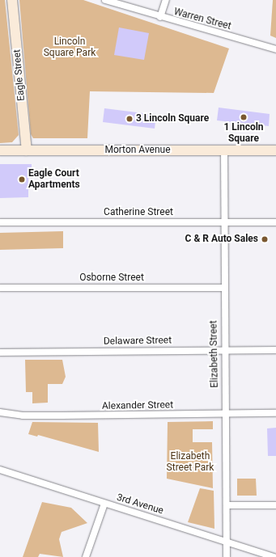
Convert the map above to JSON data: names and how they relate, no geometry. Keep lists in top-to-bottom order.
{
  "streets": {
    "street": [
      "Warren Street",
      "Eagle Street",
      "Morton Avenue",
      "Catherine Street",
      "Osborne Street",
      "Delaware Street",
      "Elizabeth Street",
      "Alexander Street",
      "3rd Avenue"
    ]
  },
  "crossings": [
    ["Eagle Street", "Morton Avenue"],
    ["Morton Avenue", "Elizabeth Street"],
    ["Catherine Street", "Elizabeth Street"],
    ["Osborne Street", "Elizabeth Street"],
    ["Delaware Street", "Elizabeth Street"],
    ["Elizabeth Street", "Alexander Street"],
    ["Elizabeth Street", "3rd Avenue"]
  ],
  "parks": ["Lincoln Square Park", "Elizabeth Street Park"],
  "places": [
    "1 Lincoln Square",
    "3 Lincoln Square",
    "Eagle Court Apartments",
    "C & R Auto Sales"
  ]
}
